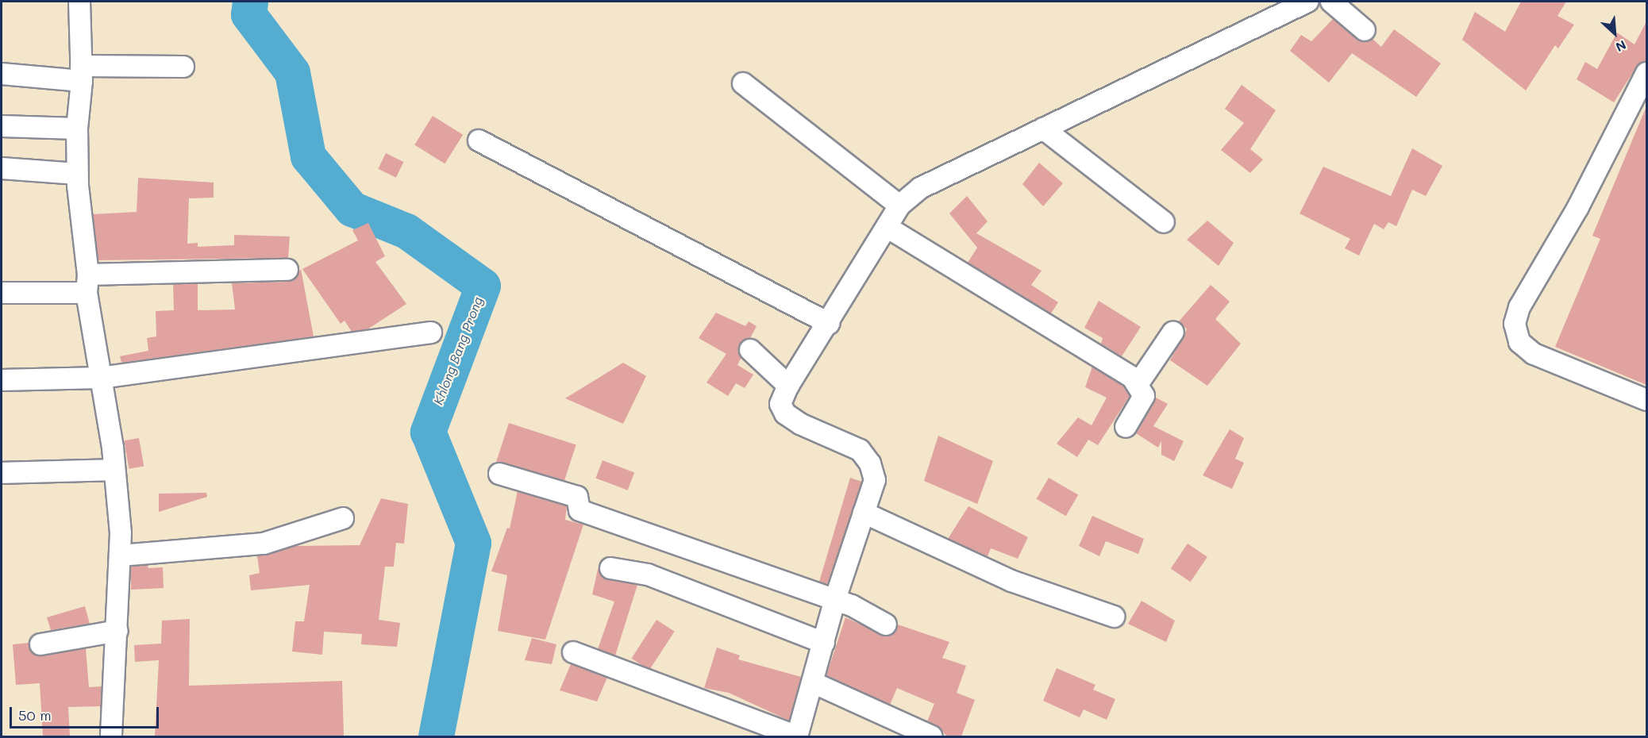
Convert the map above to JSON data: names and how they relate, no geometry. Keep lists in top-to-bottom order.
{
  "water": ["Khlong Bang Prong"],
  "scale_bar": "50 m",
  "north": "bottom right"
}
